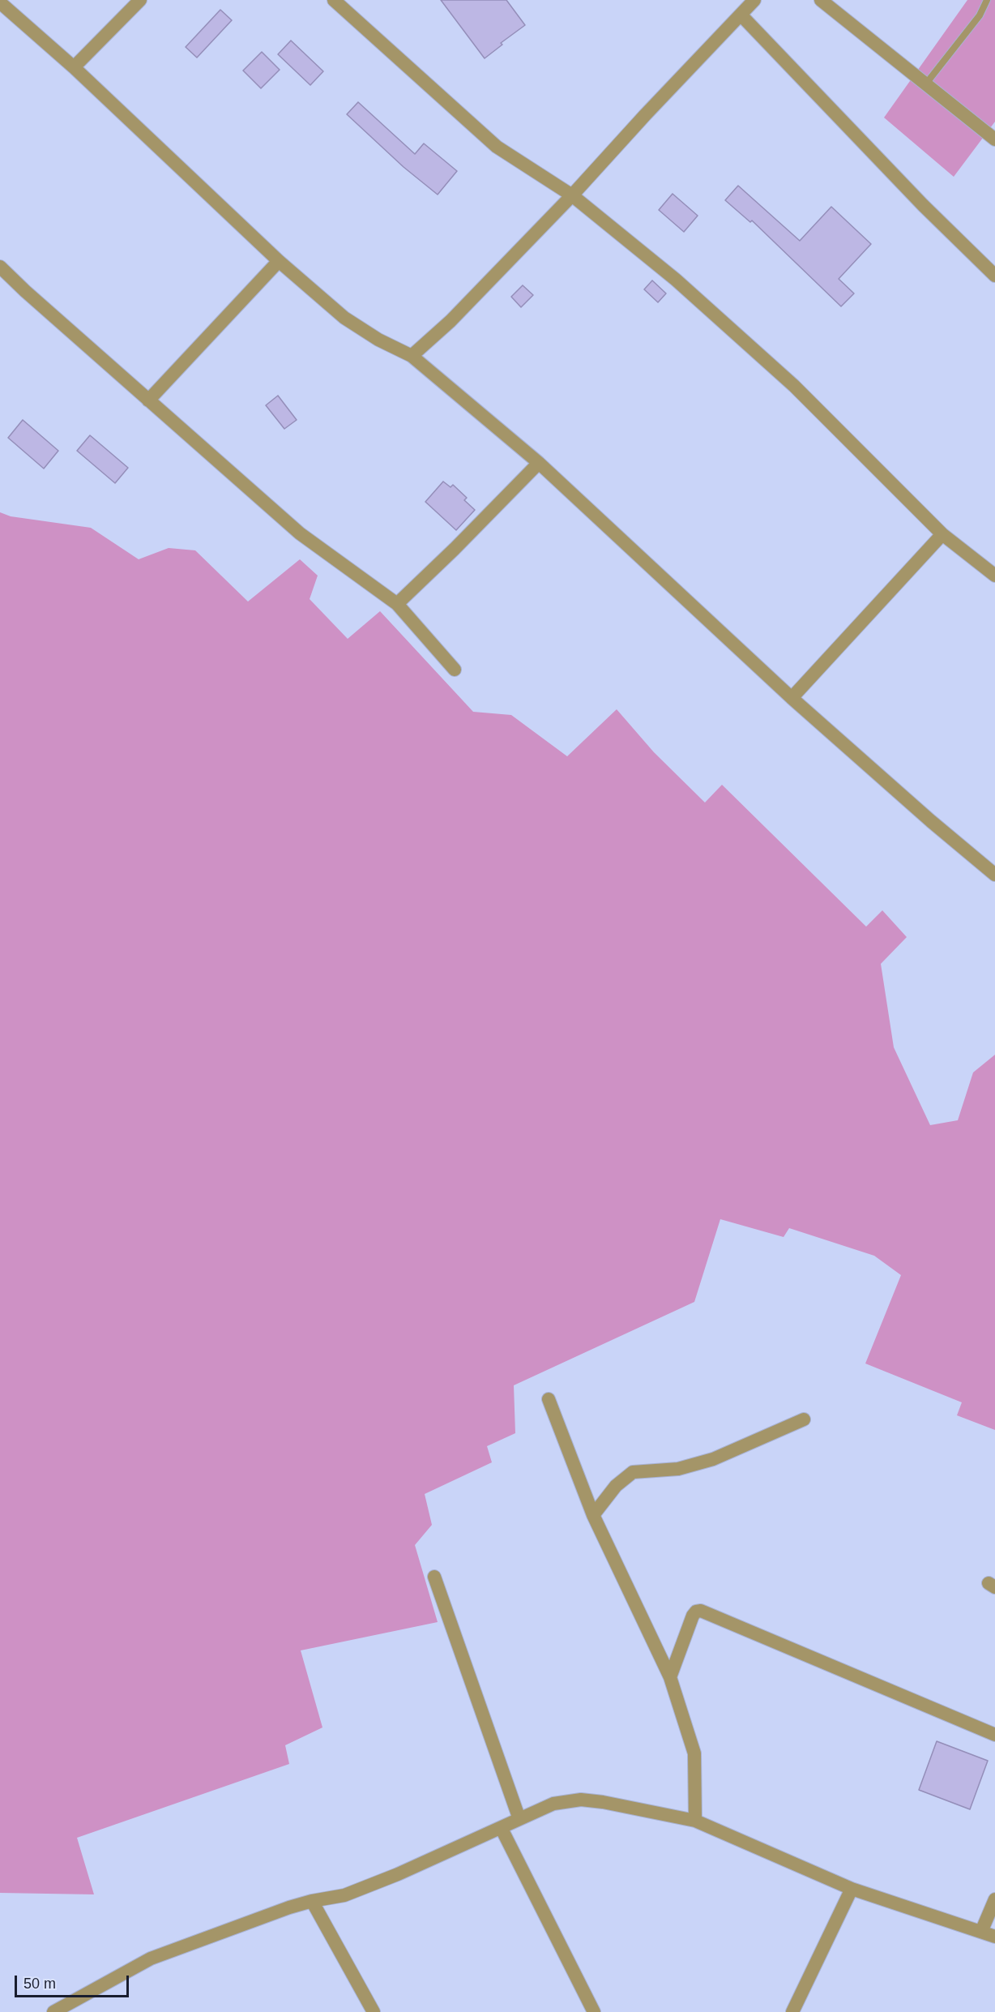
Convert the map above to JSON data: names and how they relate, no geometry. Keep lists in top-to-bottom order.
{
  "scale_bar": "50 m"
}
